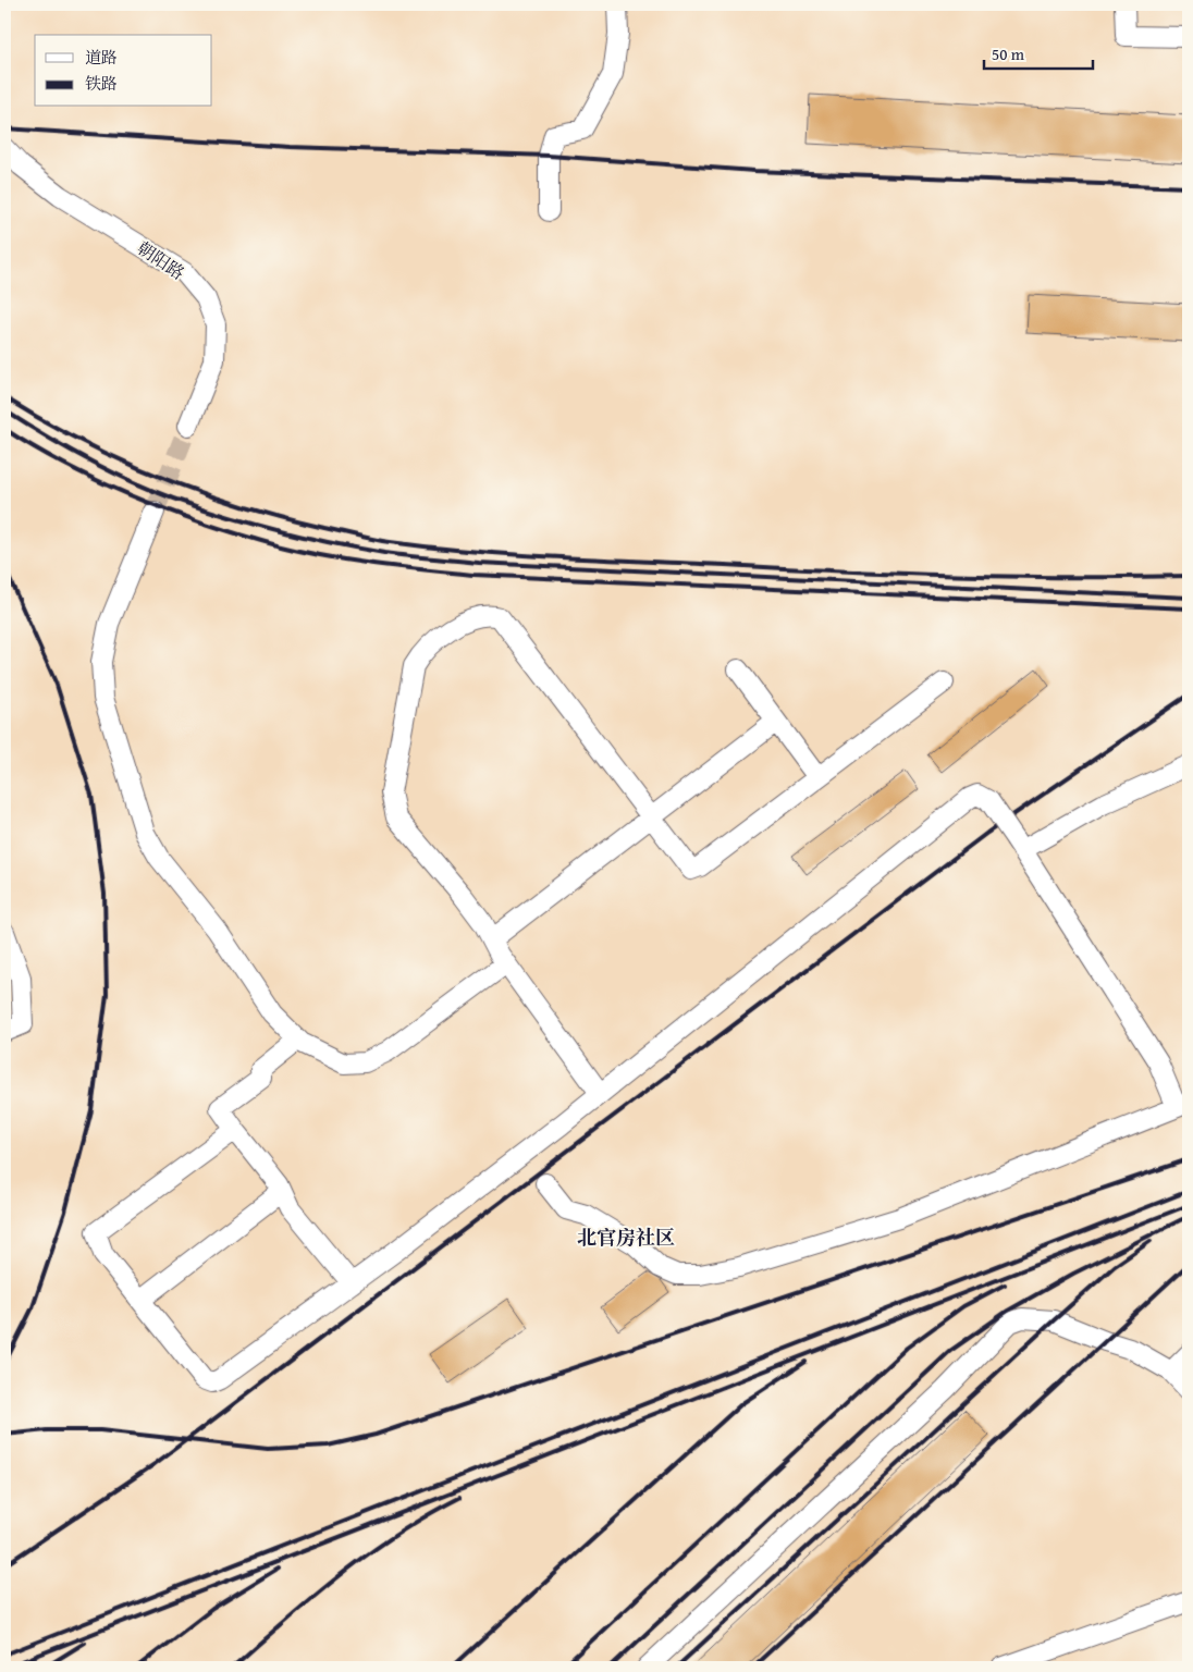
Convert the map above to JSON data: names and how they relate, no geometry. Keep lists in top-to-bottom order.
{
  "streets": {
    "street": ["朝阳路"]
  },
  "districts": ["北官房社区"],
  "legend": ["道路", "铁路"],
  "scale_bar": "50 m"
}
